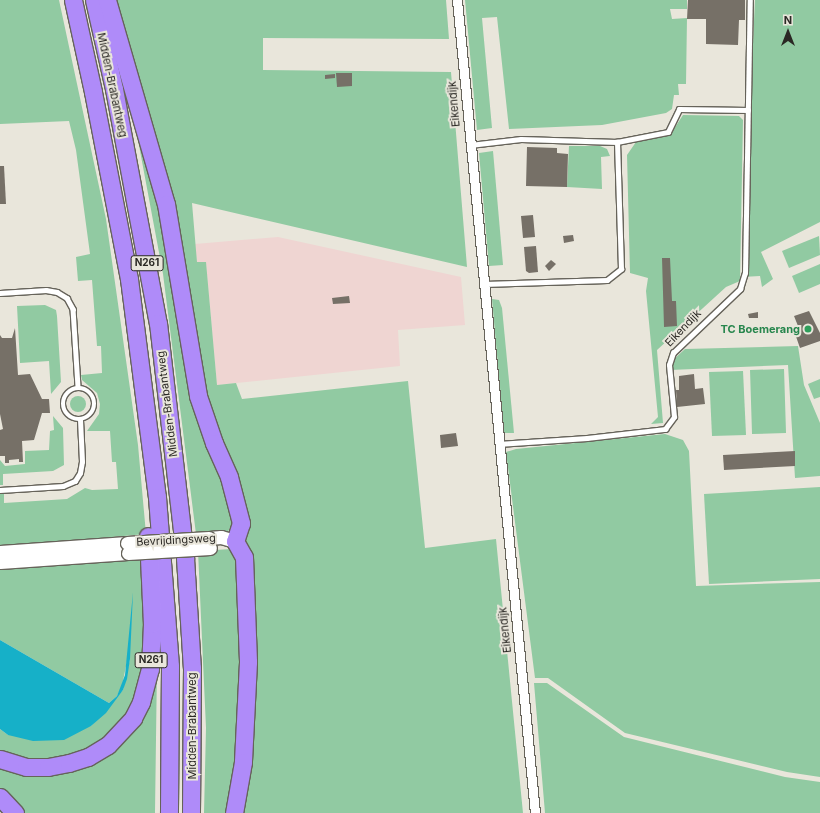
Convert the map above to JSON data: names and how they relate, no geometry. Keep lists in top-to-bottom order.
{
  "streets": {
    "highway": ["Midden-Brabantweg", "N261"],
    "main road": ["Bevrijdingsweg"],
    "street": ["Eikendijk"]
  },
  "crossings": [
    ["Midden-Brabantweg", "N261"],
    ["N261", "Bevrijdingsweg"]
  ],
  "places": ["TC Boemerang"],
  "north": "top"
}
